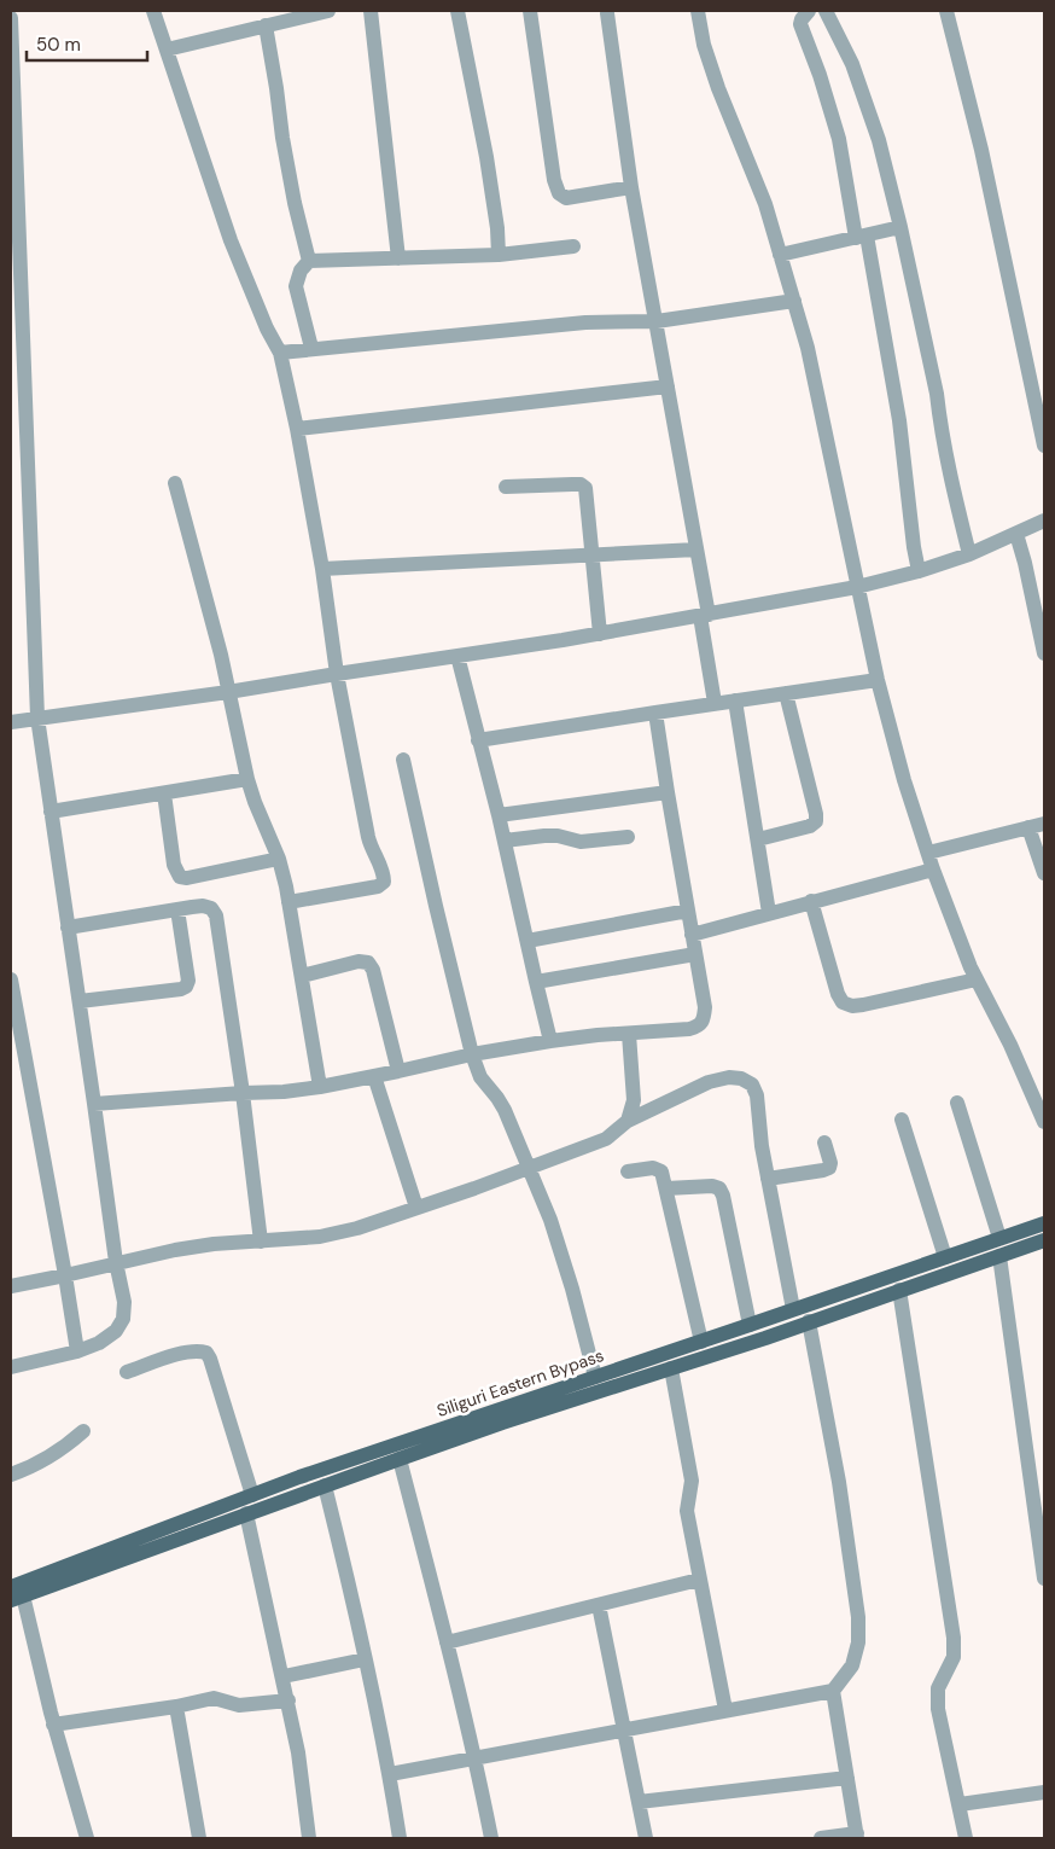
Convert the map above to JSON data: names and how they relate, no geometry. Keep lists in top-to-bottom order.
{
  "streets": {
    "main road": ["Siliguri Eastern Bypass"]
  },
  "scale_bar": "50 m"
}
